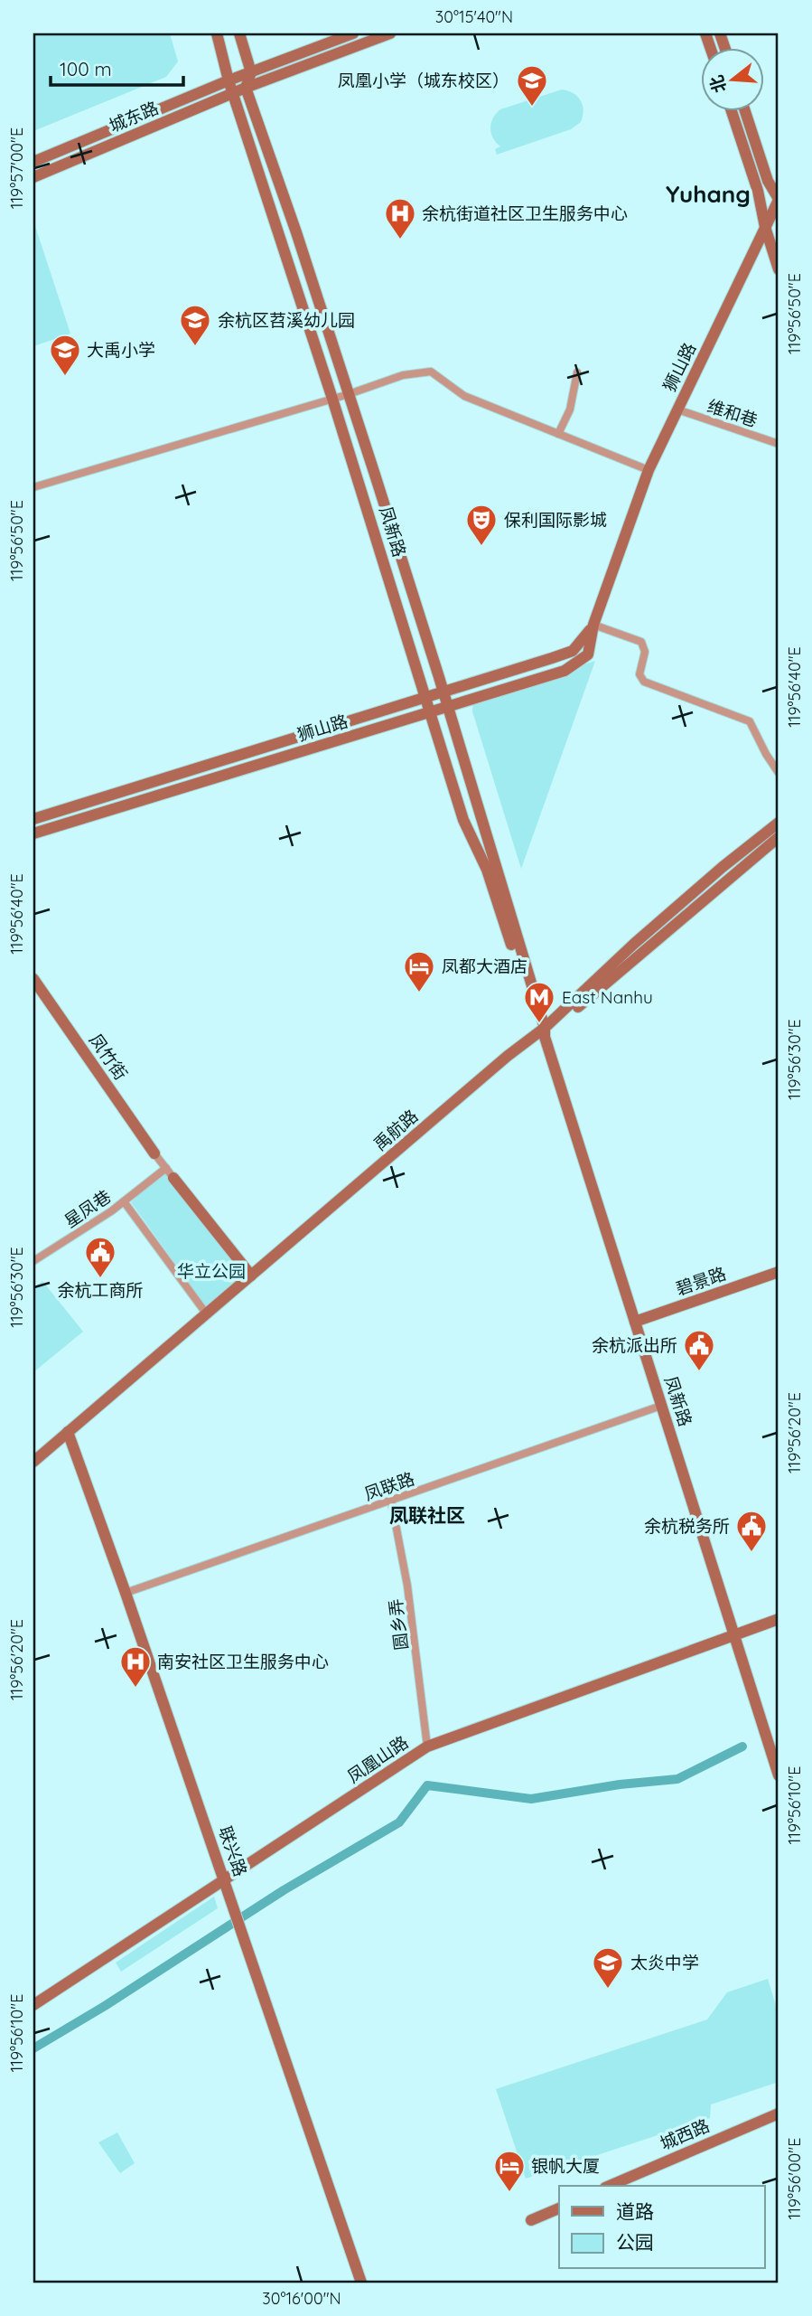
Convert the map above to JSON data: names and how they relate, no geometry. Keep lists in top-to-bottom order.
{
  "streets": {
    "main road": [
      "城东路",
      "狮山路",
      "凤新路",
      "凤竹街",
      "禹航路",
      "碧景路",
      "凤凰山路",
      "联兴路",
      "城西路"
    ],
    "street": [
      "维和巷",
      "星凤巷",
      "凤联路",
      "圆乡弄"
    ]
  },
  "crossings": [
    ["城东路", "凤新路"],
    ["狮山路", "维和巷"],
    ["狮山路", "凤新路"],
    ["凤新路", "禹航路"],
    ["凤新路", "碧景路"],
    ["凤新路", "凤联路"],
    ["凤新路", "凤凰山路"],
    ["禹航路", "联兴路"],
    ["凤联路", "圆乡弄"],
    ["凤联路", "联兴路"],
    ["圆乡弄", "凤凰山路"],
    ["凤凰山路", "联兴路"]
  ],
  "districts": ["Yuhang", "凤联社区"],
  "parks": ["华立公园"],
  "places": {
    "school or university": [
      "凤凰小学（城东校区）",
      "余杭区苕溪幼儿园",
      "大禹小学",
      "太炎中学"
    ],
    "hospital": ["余杭街道社区卫生服务中心", "南安社区卫生服务中心"],
    "theatre": ["保利国际影城"],
    "hotel": ["凤都大酒店", "银帆大厦"],
    "metro station": ["East Nanhu"],
    "public building": ["余杭工商所", "余杭派出所", "余杭税务所"]
  },
  "legend": ["道路", "公园"],
  "scale_bar": "100 m",
  "north": "left",
  "coordinates": [
    "30°15'40\"N",
    "119°57'00\"E",
    "119°56'50\"E",
    "119°56'40\"E",
    "119°56'30\"E",
    "119°56'20\"E",
    "119°56'10\"E",
    "119°56'00\"E",
    "30°16'00\"N"
  ]
}
